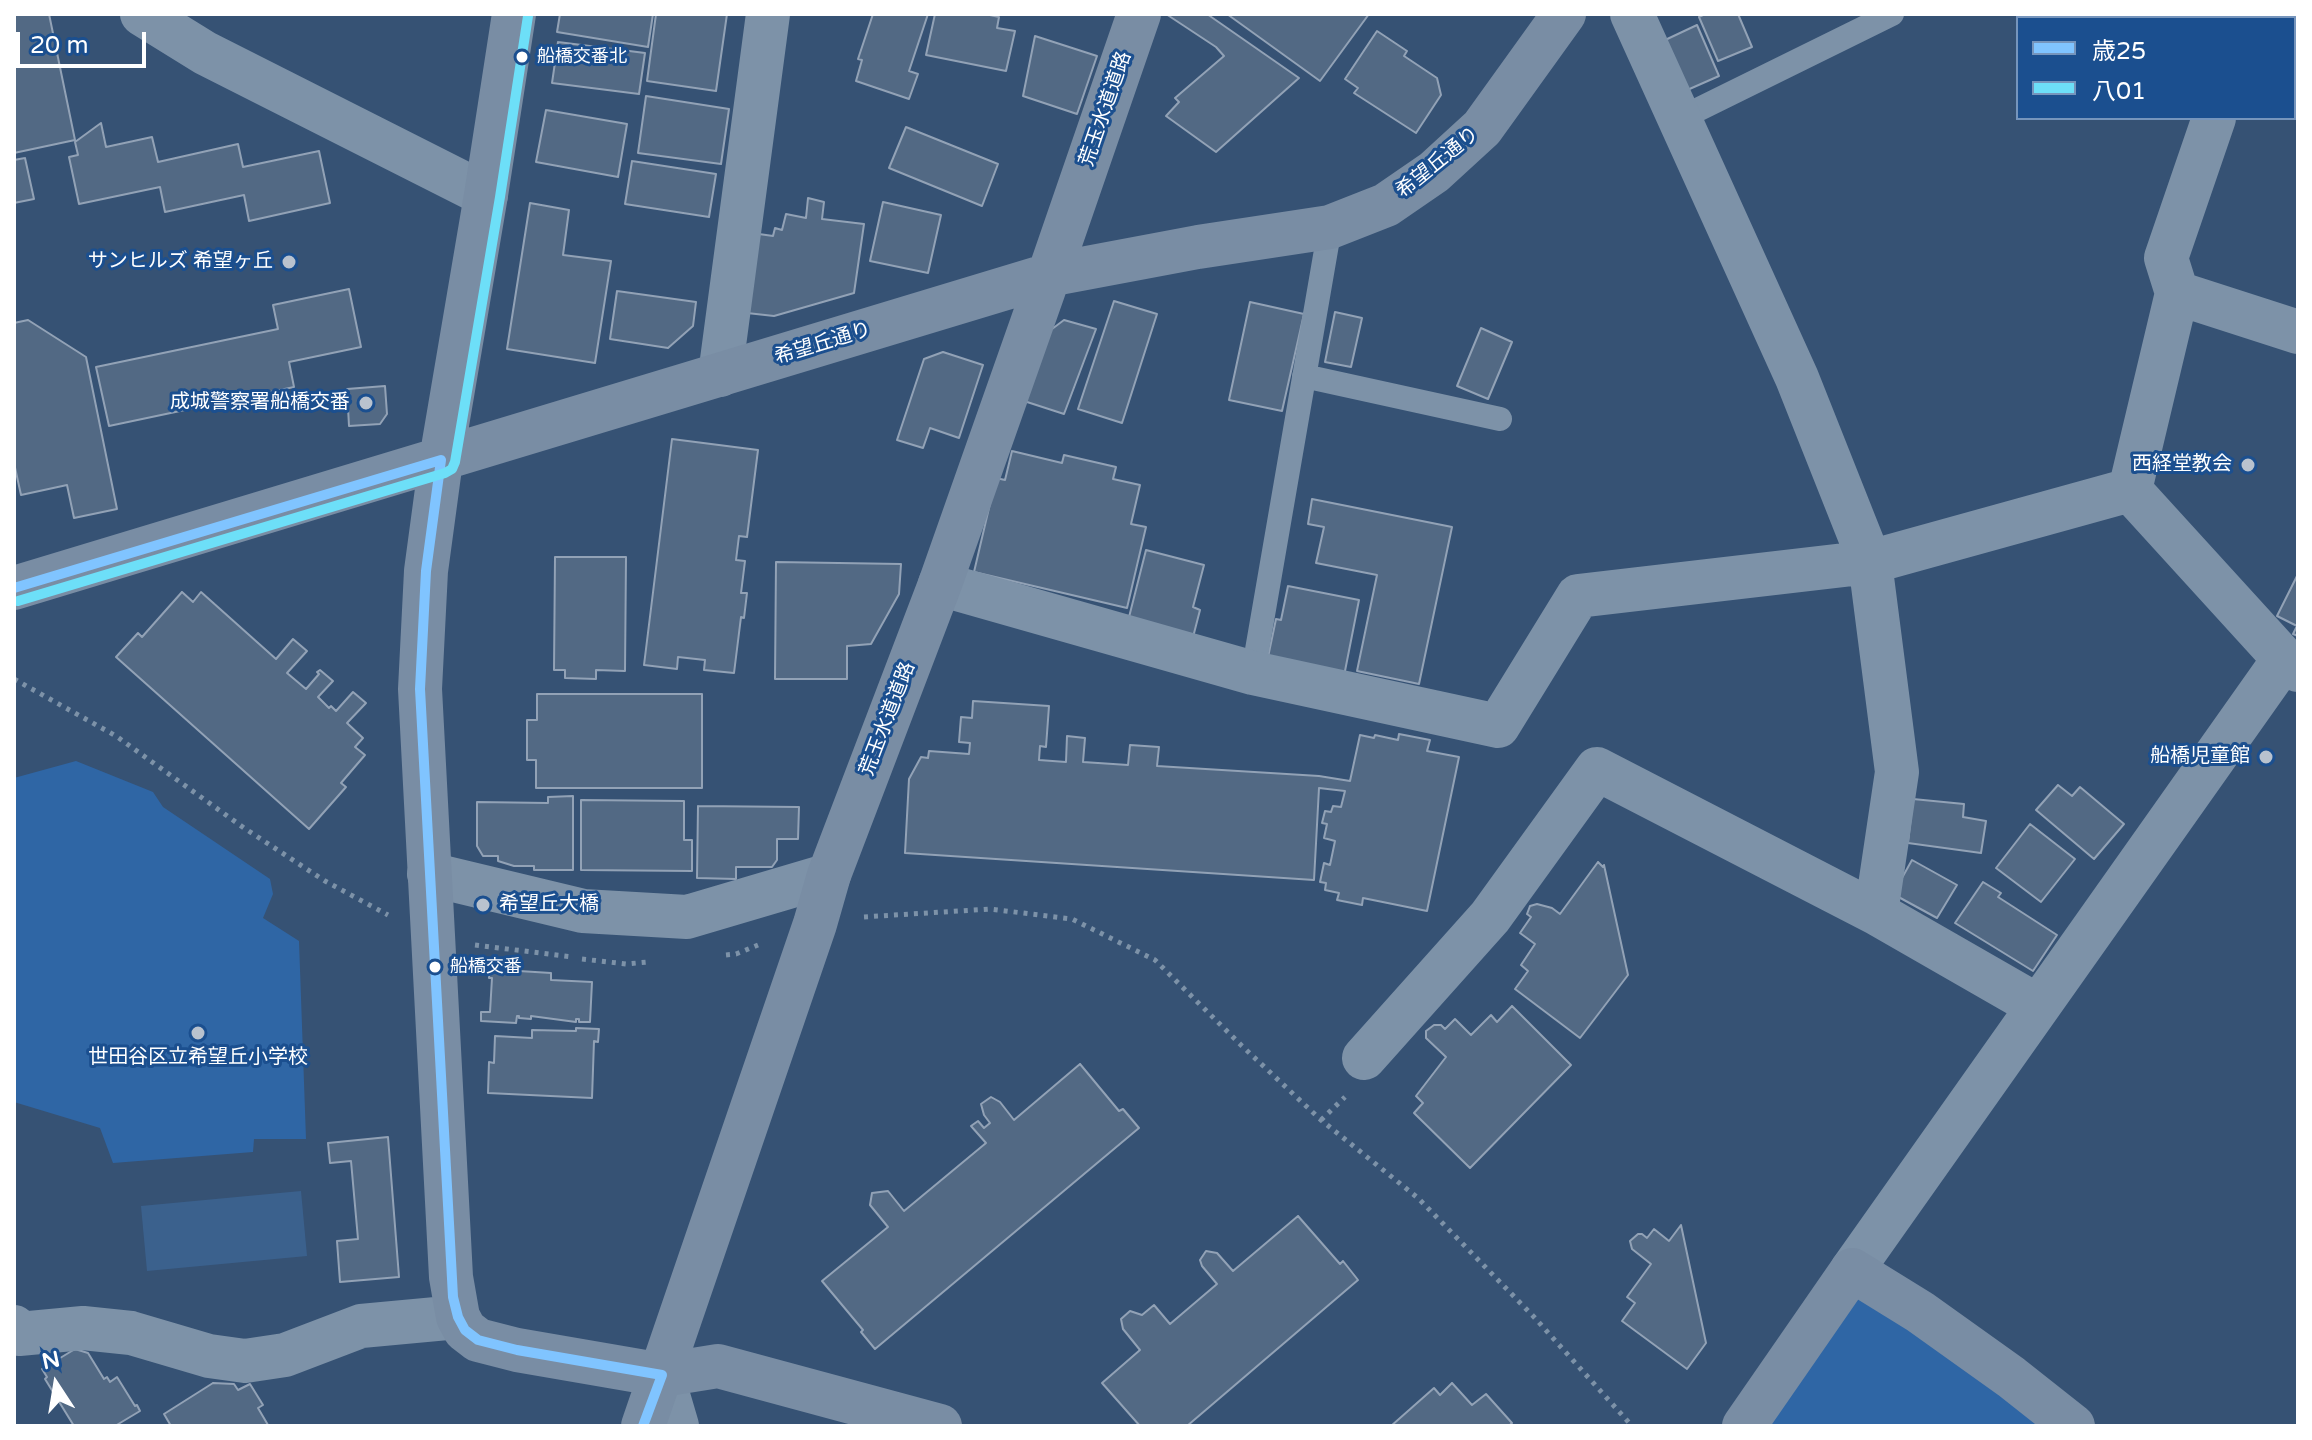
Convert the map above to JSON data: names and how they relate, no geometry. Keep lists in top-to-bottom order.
{
  "streets": {
    "street": ["荒玉水道道路", "希望丘通り"]
  },
  "crossings": [
    ["荒玉水道道路", "希望丘通り"]
  ],
  "places": [
    "船橋交番北",
    "サンヒルズ 希望ヶ丘",
    "成城警察署船橋交番",
    "西経堂教会",
    "船橋児童館",
    "希望丘大橋",
    "船橋交番",
    "世田谷区立希望丘小学校"
  ],
  "lines": ["transit line 八01", "transit line 歳25"],
  "legend": ["歳25", "八01"],
  "scale_bar": "20 m",
  "north": "top"
}
